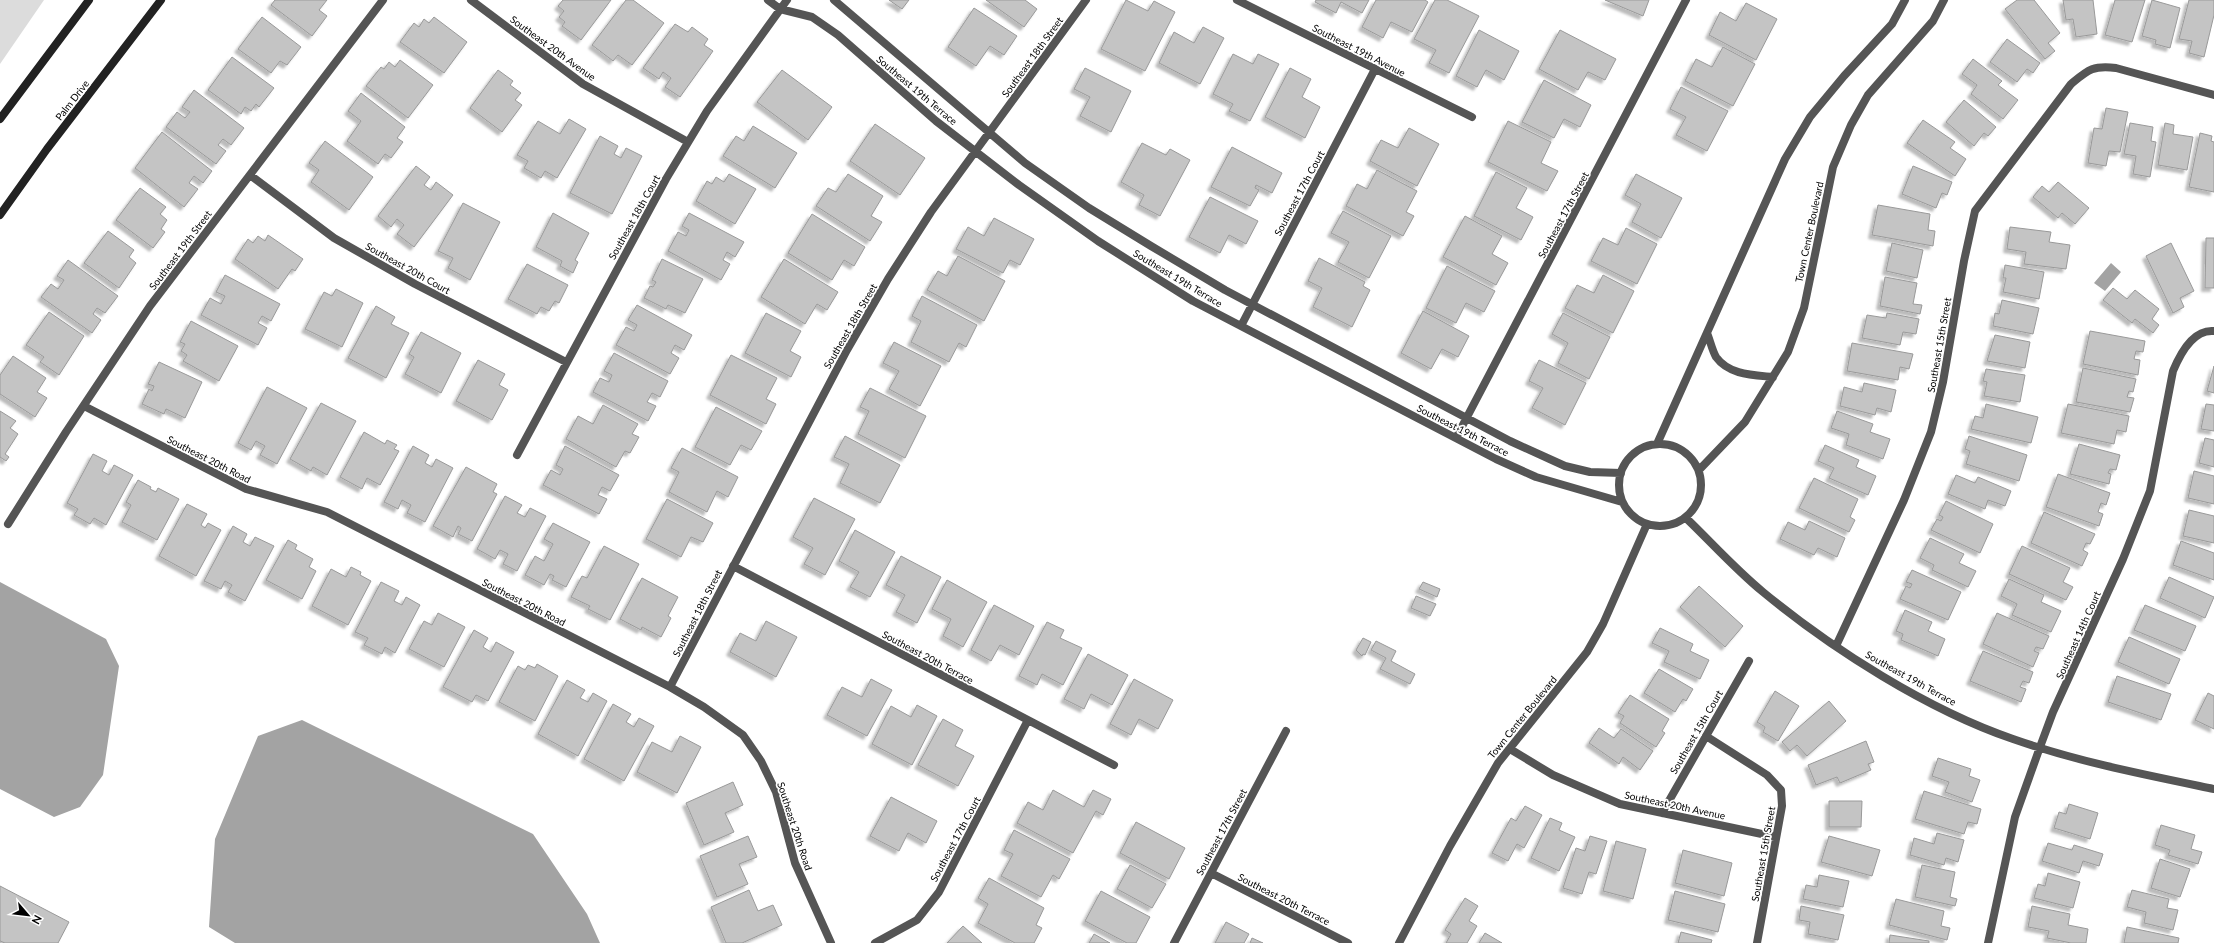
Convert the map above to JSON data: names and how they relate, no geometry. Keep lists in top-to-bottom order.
{
  "streets": {
    "main road": ["Palm Drive"],
    "street": [
      "Southeast 20th Avenue",
      "Southeast 19th Avenue",
      "Southeast 18th Street",
      "Southeast 19th Terrace",
      "Southeast 17th Court",
      "Southeast 17th Street",
      "Southeast 18th Court",
      "Town Center Boulevard",
      "Southeast 19th Street",
      "Southeast 20th Court",
      "Southeast 15th Street",
      "Southeast 20th Road",
      "Southeast 14th Court",
      "Southeast 20th Terrace",
      "Southeast 15th Court"
    ]
  },
  "crossings": [
    ["Southeast 20th Avenue", "Southeast 18th Court"],
    ["Southeast 20th Avenue", "Town Center Boulevard"],
    ["Southeast 20th Avenue", "Southeast 15th Street"],
    ["Southeast 20th Avenue", "Southeast 15th Court"],
    ["Southeast 19th Avenue", "Southeast 17th Court"],
    ["Southeast 18th Street", "Southeast 19th Terrace"],
    ["Southeast 18th Street", "Southeast 20th Road"],
    ["Southeast 18th Street", "Southeast 20th Terrace"],
    ["Southeast 19th Terrace", "Southeast 17th Court"],
    ["Southeast 19th Terrace", "Southeast 17th Street"],
    ["Southeast 19th Terrace", "Southeast 18th Court"],
    ["Southeast 19th Terrace", "Town Center Boulevard"],
    ["Southeast 19th Terrace", "Southeast 15th Street"],
    ["Southeast 19th Terrace", "Southeast 14th Court"],
    ["Southeast 17th Court", "Southeast 20th Terrace"],
    ["Southeast 17th Street", "Southeast 20th Terrace"],
    ["Southeast 18th Court", "Southeast 20th Court"],
    ["Southeast 19th Street", "Southeast 20th Court"],
    ["Southeast 19th Street", "Southeast 20th Road"],
    ["Southeast 15th Street", "Southeast 15th Court"]
  ],
  "north": "bottom right"
}
